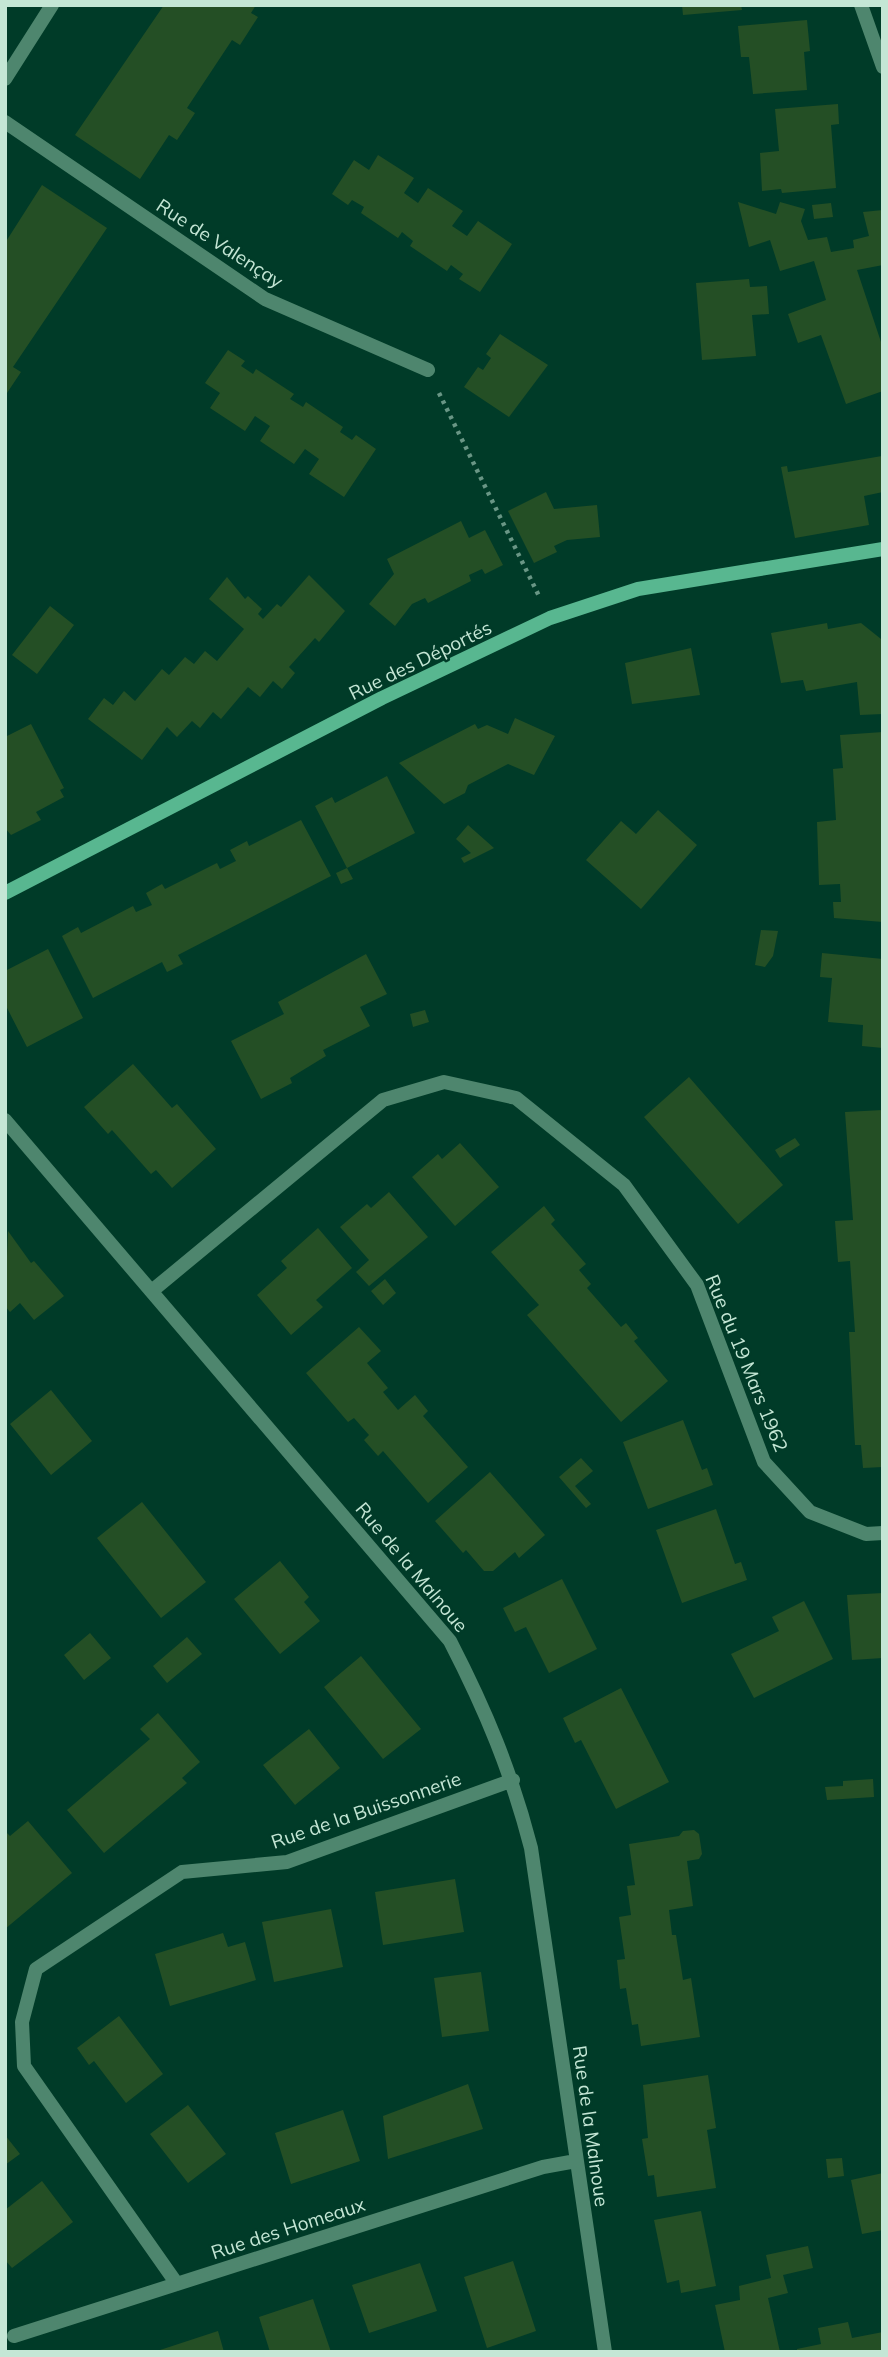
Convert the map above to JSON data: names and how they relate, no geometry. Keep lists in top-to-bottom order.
{
  "streets": {
    "street": [
      "Rue de Valençay",
      "Rue des Déportés",
      "Rue du 19 Mars 1962",
      "Rue de la Malnoue",
      "Rue de la Buissonnerie",
      "Rue des Homeaux"
    ]
  },
  "crossings": [
    ["Rue du 19 Mars 1962", "Rue de la Malnoue"],
    ["Rue de la Malnoue", "Rue de la Buissonnerie"],
    ["Rue de la Malnoue", "Rue des Homeaux"],
    ["Rue de la Buissonnerie", "Rue des Homeaux"]
  ]
}
